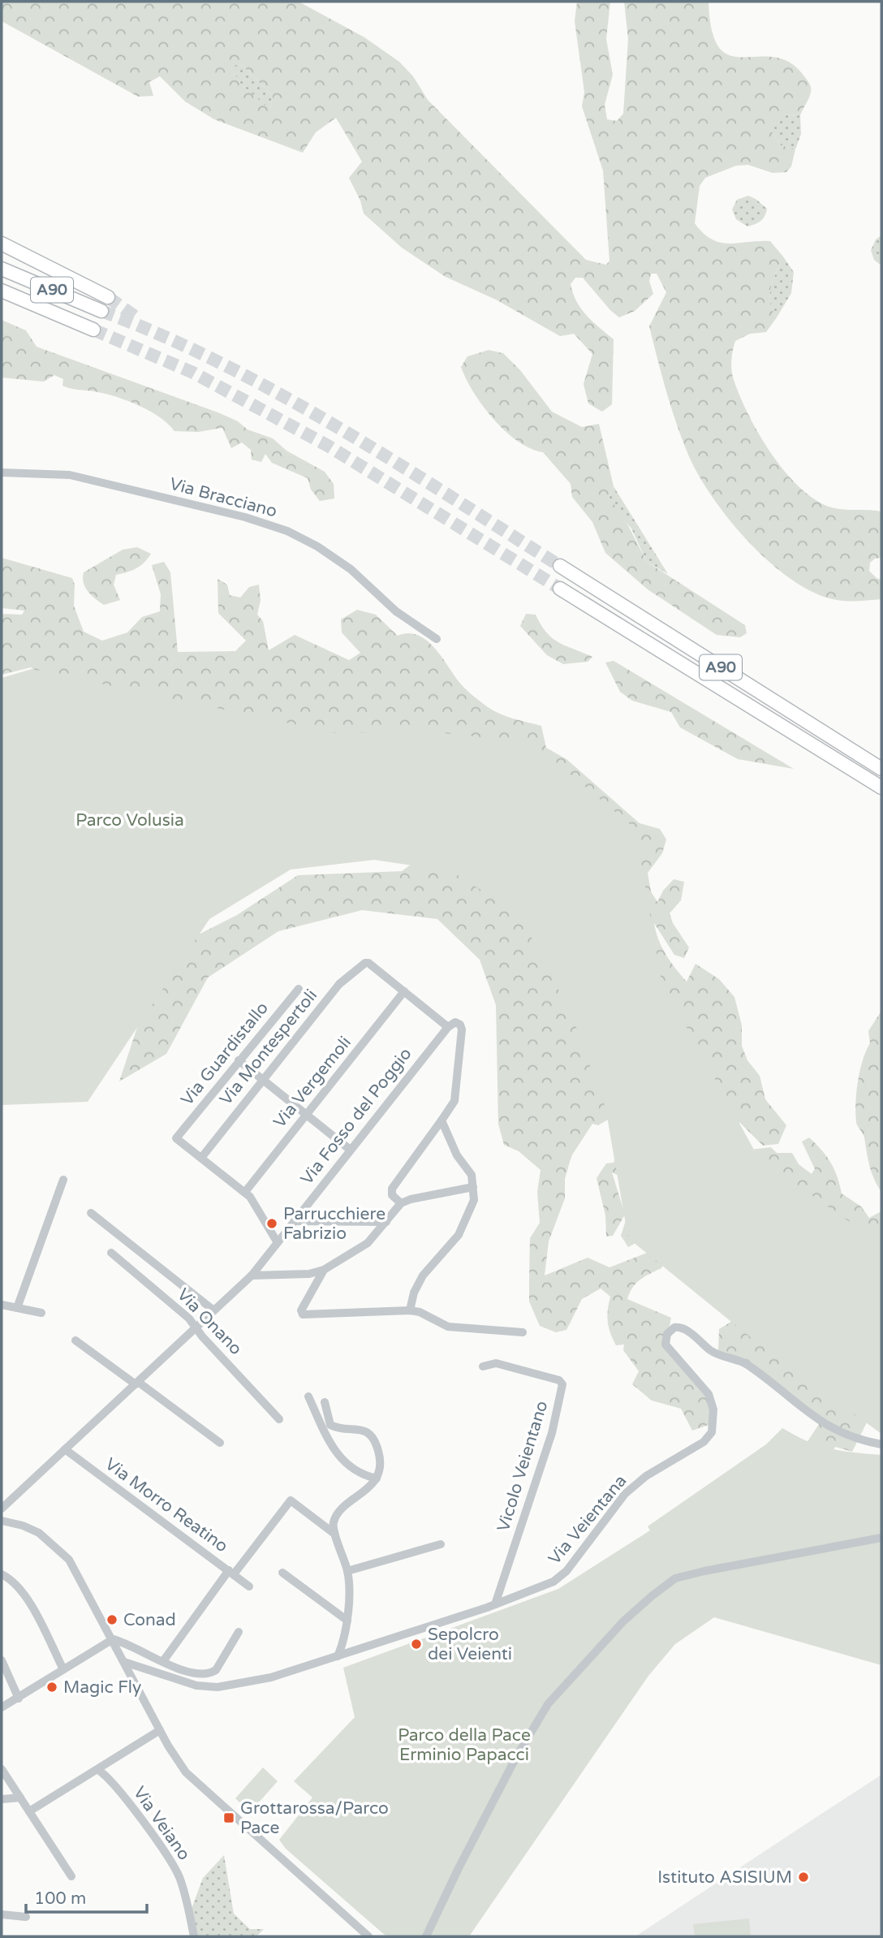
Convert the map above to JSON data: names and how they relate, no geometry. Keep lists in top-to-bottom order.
{
  "streets": {
    "highway": ["A90"],
    "street": [
      "Via Bracciano",
      "Via Montespertoli",
      "Via Guardistallo",
      "Via Vergemoli",
      "Via Fosso del Poggio",
      "Via Onano",
      "Vicolo Veientano",
      "Via Morro Reatino",
      "Via Veientana",
      "Via Veiano"
    ]
  },
  "crossings": [
    ["Via Montespertoli", "Via Guardistallo"],
    ["Via Montespertoli", "Via Vergemoli"],
    ["Via Fosso del Poggio", "Via Onano"],
    ["Via Fosso del Poggio", "Via Morro Reatino"],
    ["Vicolo Veientano", "Via Veientana"]
  ],
  "parks": ["Parco Volusia", "Parco della Pace Erminio Papacci"],
  "places": {
    "other": [
      "Parrucchiere Fabrizio",
      "Conad",
      "Sepolcro dei Veienti",
      "Magic Fly",
      "Istituto ASISIUM"
    ],
    "transit": ["Grottarossa/Parco Pace"]
  },
  "scale_bar": "100 m"
}
